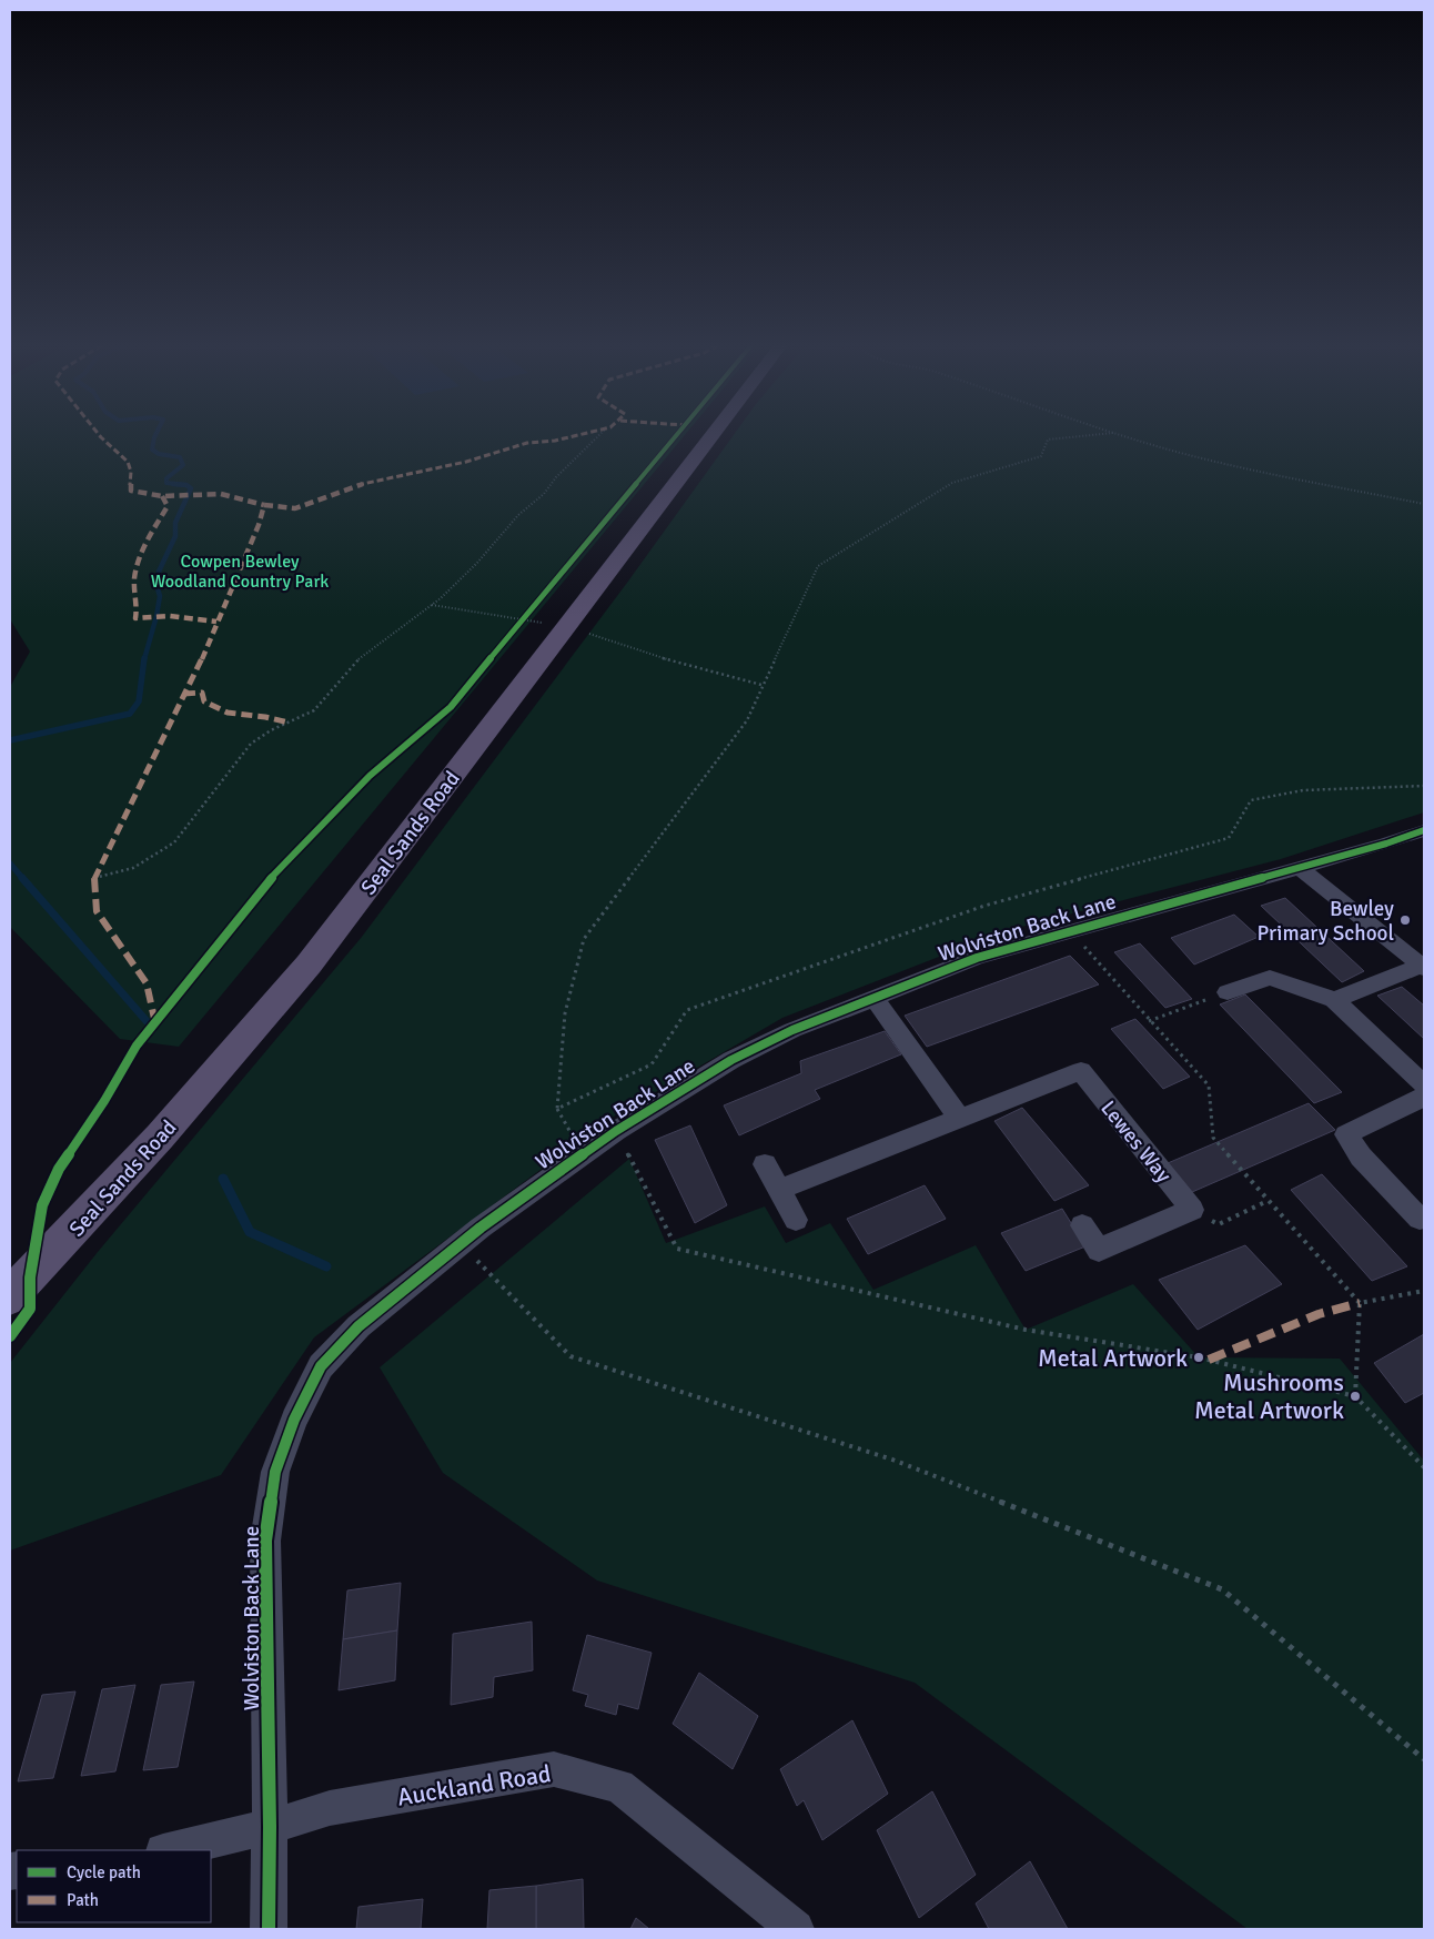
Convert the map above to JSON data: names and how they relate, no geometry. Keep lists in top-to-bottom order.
{
  "streets": {
    "main road": ["Seal Sands Road"],
    "street": ["Wolviston Back Lane", "Lewes Way", "Auckland Road"]
  },
  "crossings": [
    ["Wolviston Back Lane", "Auckland Road"]
  ],
  "parks": ["Cowpen Bewley Woodland Country Park"],
  "places": ["Bewley Primary School", "Metal Artwork", "Mushrooms Metal Artwork"],
  "legend": ["Cycle path", "Path"]
}
